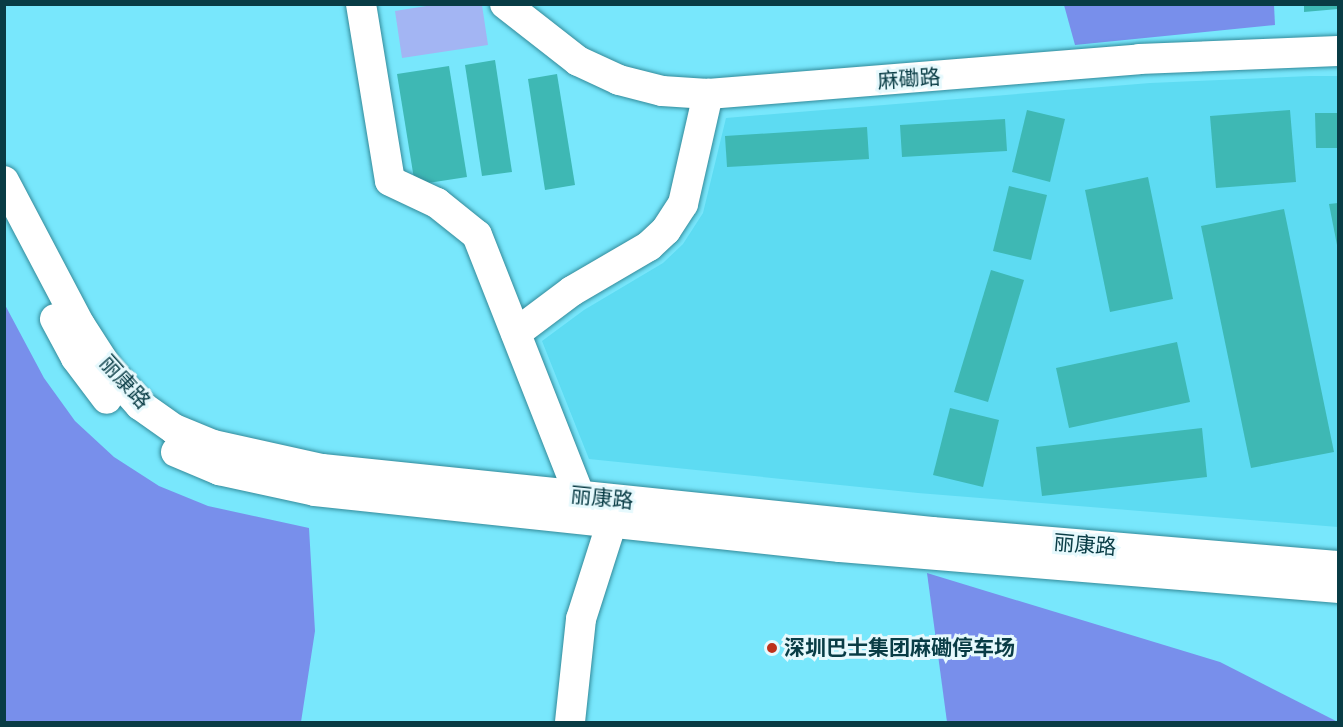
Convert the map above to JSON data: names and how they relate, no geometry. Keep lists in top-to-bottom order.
{
  "streets": {
    "street": ["麻磡路", "丽康路"]
  },
  "places": ["深圳巴士集团麻磡停车场"]
}
